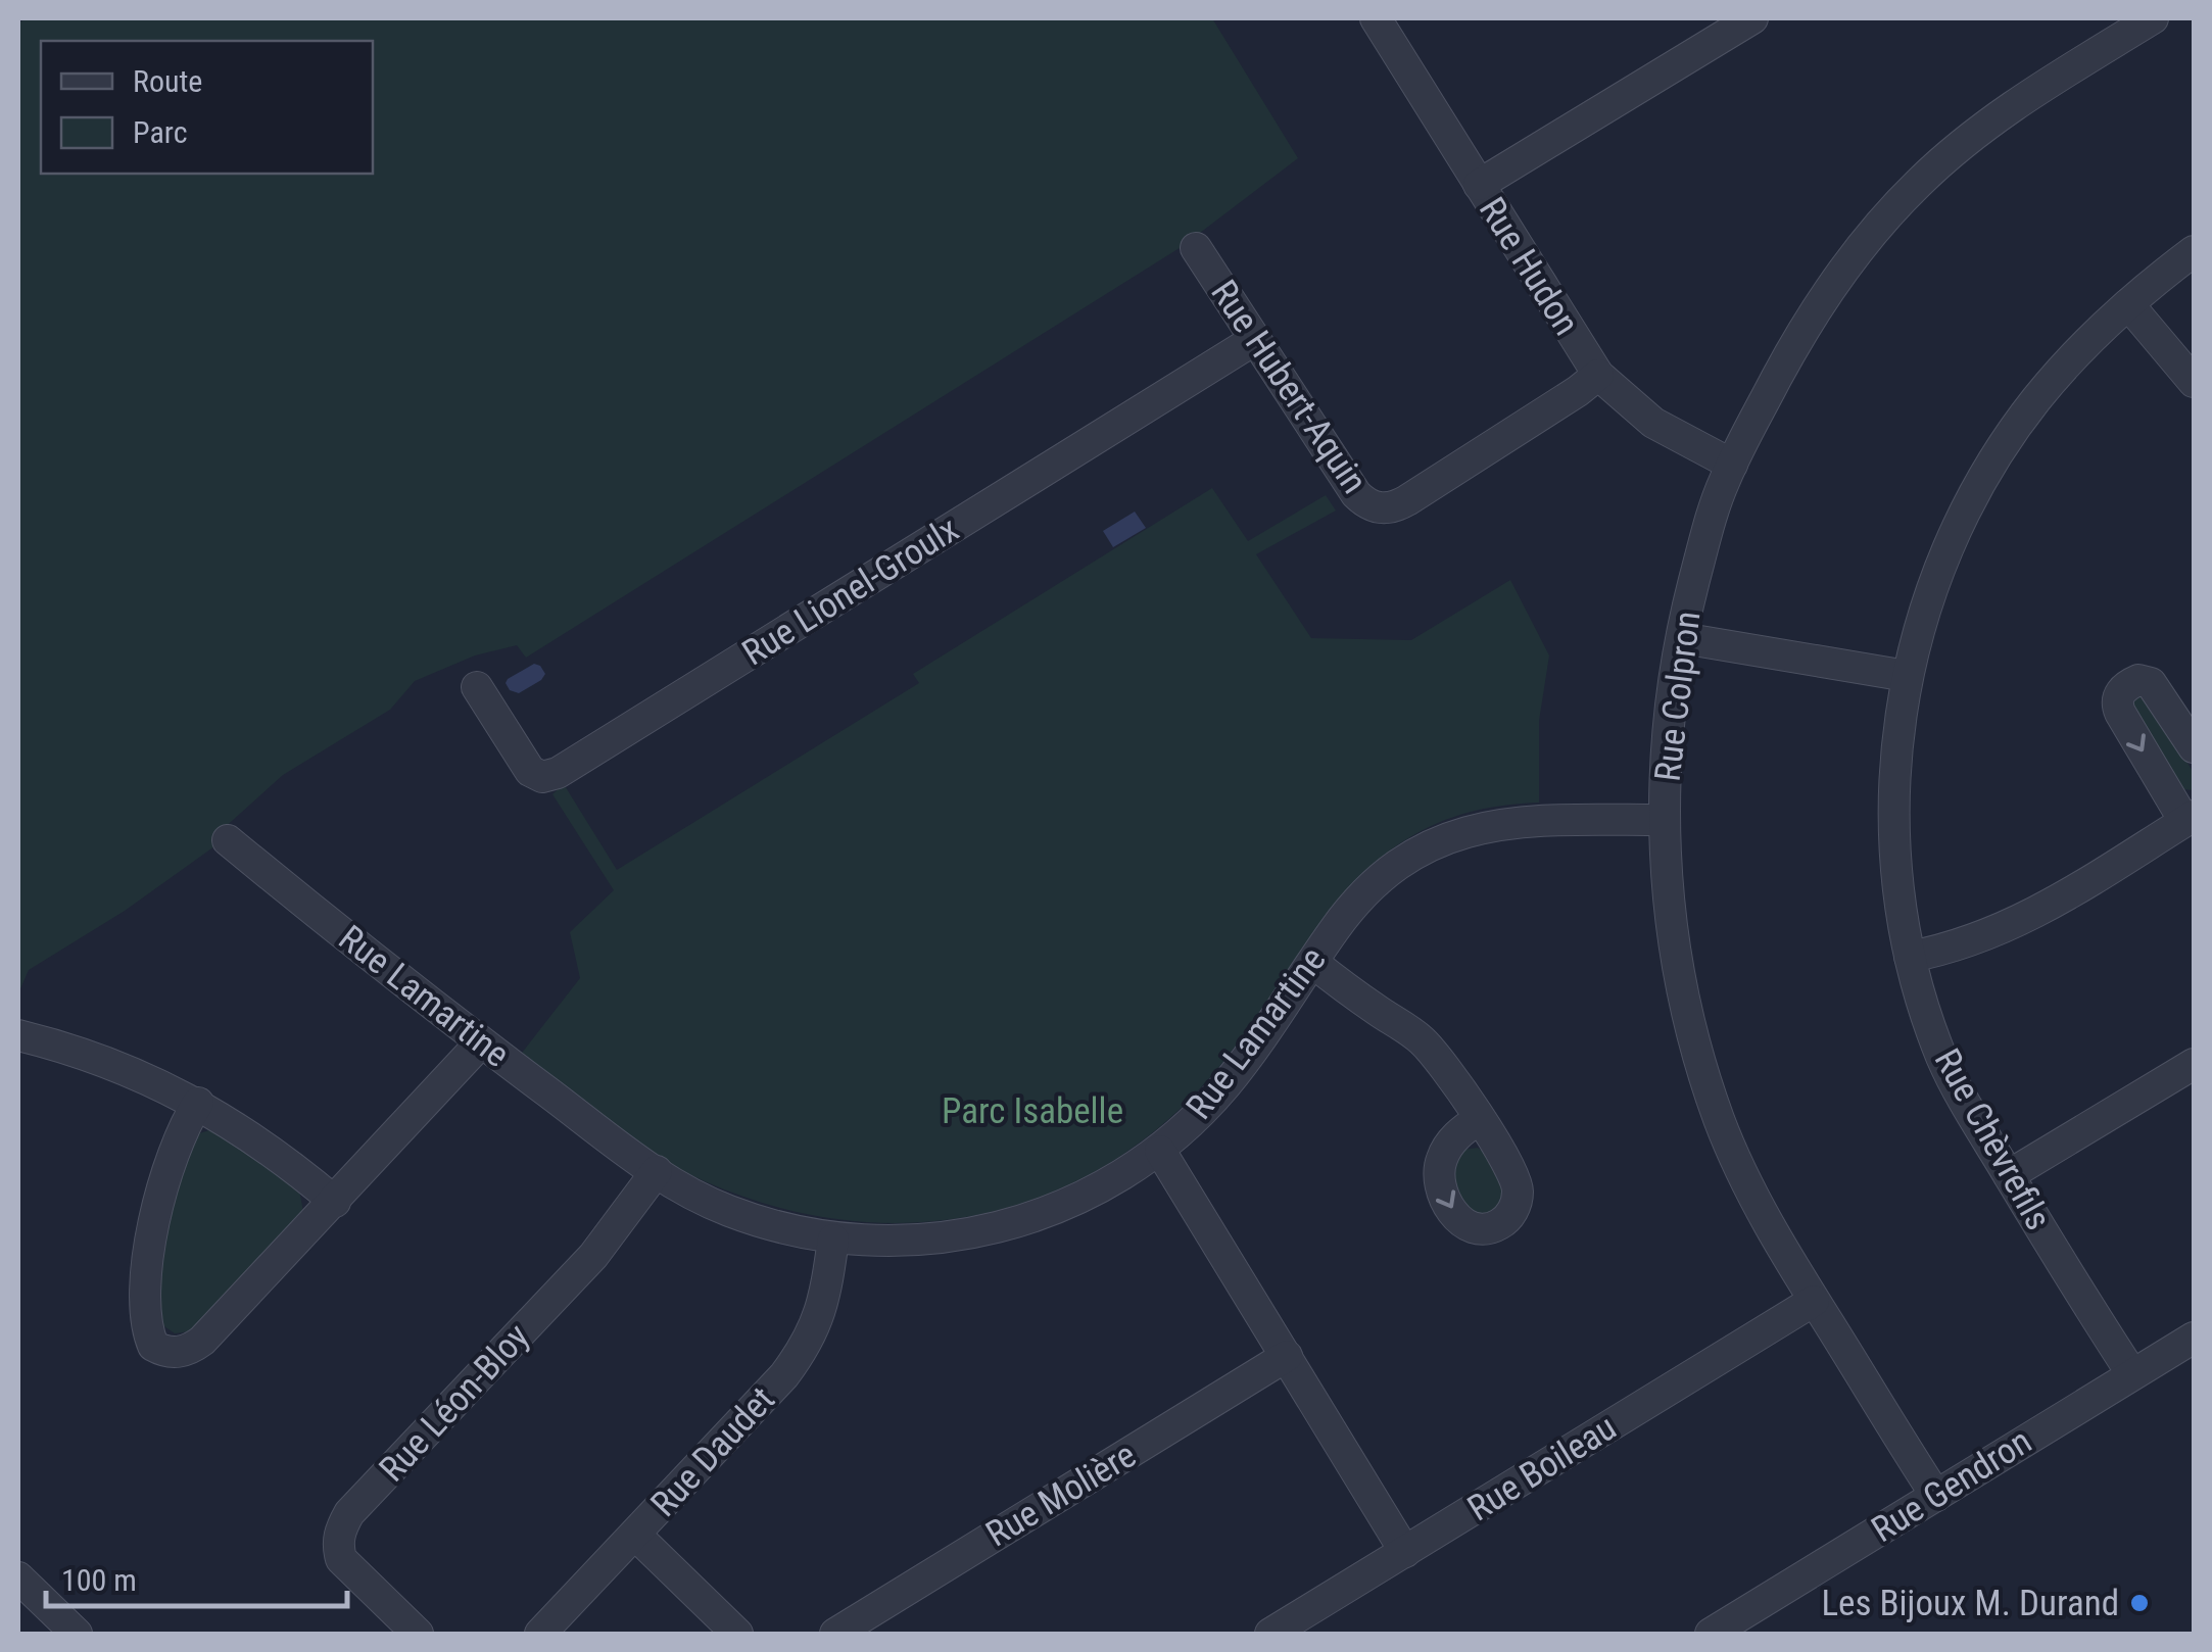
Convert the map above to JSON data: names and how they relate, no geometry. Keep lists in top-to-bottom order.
{
  "streets": {
    "street": [
      "Rue Hudon",
      "Rue Hubert-Aquin",
      "Rue Lionel-Groulx",
      "Rue Colpron",
      "Rue Lamartine",
      "Rue Chèvrefils",
      "Rue Léon-Bloy",
      "Rue Daudet",
      "Rue Boileau",
      "Rue Gendron",
      "Rue Molière"
    ]
  },
  "crossings": [
    ["Rue Hudon", "Rue Hubert-Aquin"],
    ["Rue Hudon", "Rue Colpron"],
    ["Rue Hubert-Aquin", "Rue Lionel-Groulx"],
    ["Rue Colpron", "Rue Lamartine"],
    ["Rue Colpron", "Rue Boileau"],
    ["Rue Colpron", "Rue Gendron"],
    ["Rue Lamartine", "Rue Léon-Bloy"],
    ["Rue Lamartine", "Rue Daudet"],
    ["Rue Chèvrefils", "Rue Gendron"]
  ],
  "parks": ["Parc Isabelle"],
  "places": ["Les Bijoux M. Durand"],
  "legend": ["Route", "Parc"],
  "scale_bar": "100 m"
}
